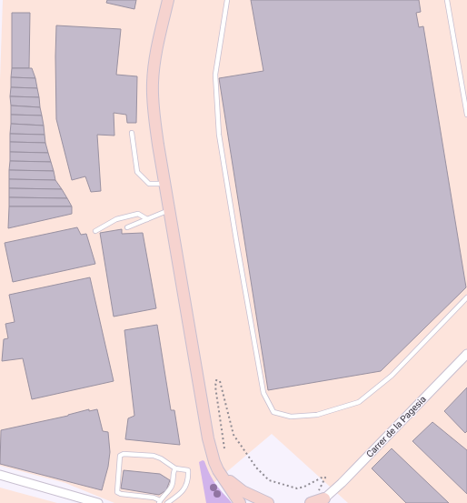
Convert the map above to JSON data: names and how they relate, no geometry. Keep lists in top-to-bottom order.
{
  "streets": {
    "street": ["Carrer de la Pagesia"]
  }
}
